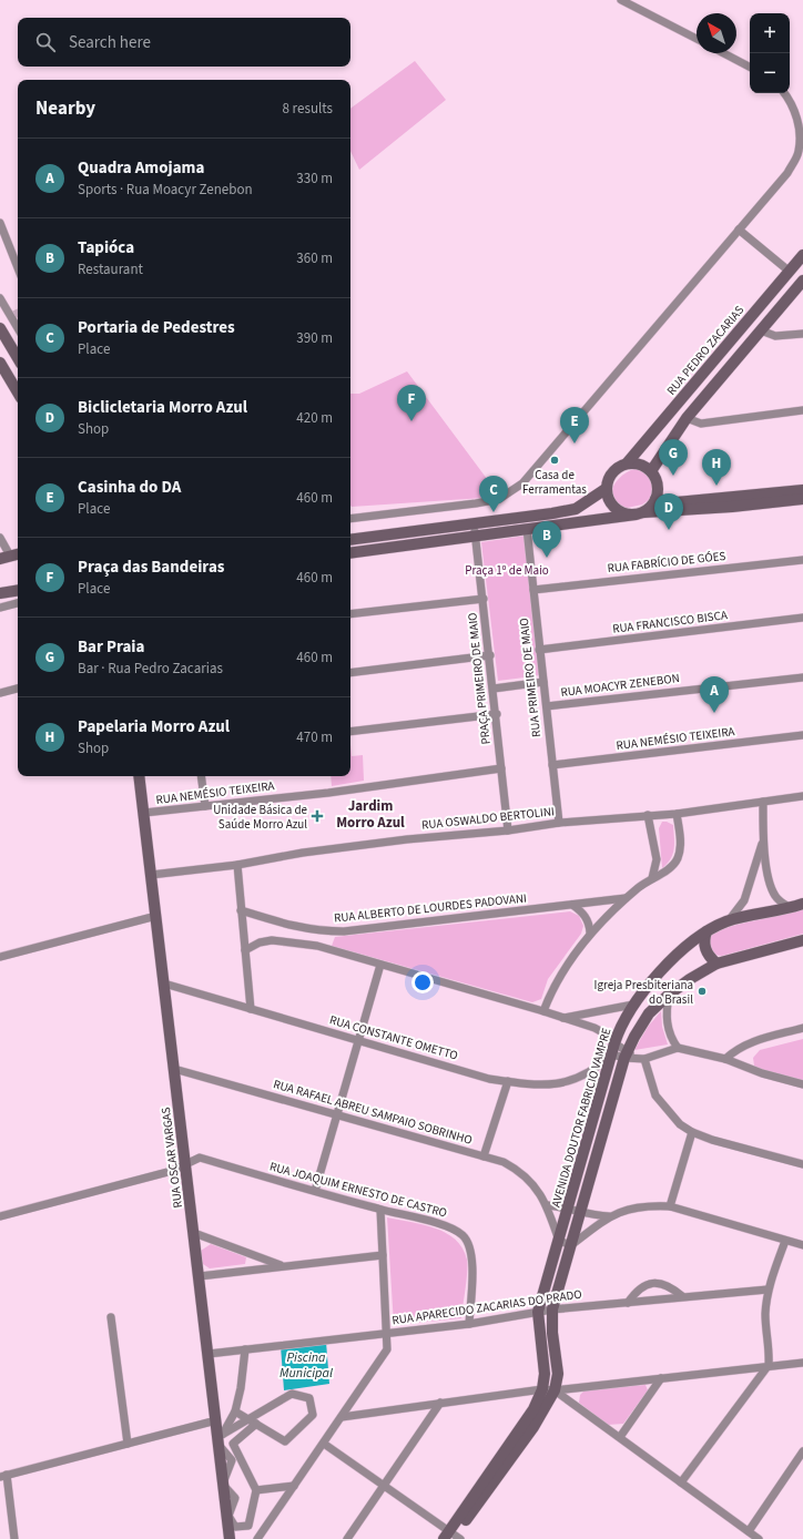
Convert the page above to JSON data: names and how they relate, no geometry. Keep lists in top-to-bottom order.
{
  "streets": {
    "street": [
      "RUA PEDRO ZACARIAS",
      "RUA FABRÍCIO DE GÓES",
      "RUA FRANCISCO BISCA",
      "RUA PRIMEIRO DE MAIO",
      "PRAÇA PRIMEIRO DE MAIO",
      "RUA MOACYR ZENEBON",
      "RUA NEMÉSIO TEIXEIRA",
      "RUA OSWALDO BERTOLINI",
      "RUA ALBERTO DE LOURDES PADOVANI",
      "RUA CONSTANTE OMETTO",
      "RUA RAFAEL ABREU SAMPAIO SOBRINHO",
      "AVENIDA DOUTOR FABRICIO VAMPRE",
      "RUA OSCAR VARGAS",
      "RUA JOAQUIM ERNESTO DE CASTRO",
      "RUA APARECIDO ZACARIAS DO PRADO"
    ]
  },
  "crossings": [
    ["RUA FABRÍCIO DE GÓES", "RUA PRIMEIRO DE MAIO"],
    ["RUA FRANCISCO BISCA", "RUA PRIMEIRO DE MAIO"],
    ["RUA PRIMEIRO DE MAIO", "RUA MOACYR ZENEBON"],
    ["RUA PRIMEIRO DE MAIO", "RUA NEMÉSIO TEIXEIRA"],
    ["RUA PRIMEIRO DE MAIO", "RUA OSWALDO BERTOLINI"],
    ["PRAÇA PRIMEIRO DE MAIO", "RUA NEMÉSIO TEIXEIRA"],
    ["PRAÇA PRIMEIRO DE MAIO", "RUA OSWALDO BERTOLINI"],
    ["RUA NEMÉSIO TEIXEIRA", "RUA OSCAR VARGAS"],
    ["RUA OSWALDO BERTOLINI", "RUA OSCAR VARGAS"],
    ["RUA CONSTANTE OMETTO", "AVENIDA DOUTOR FABRICIO VAMPRE"],
    ["RUA CONSTANTE OMETTO", "RUA OSCAR VARGAS"],
    ["RUA RAFAEL ABREU SAMPAIO SOBRINHO", "AVENIDA DOUTOR FABRICIO VAMPRE"],
    ["RUA RAFAEL ABREU SAMPAIO SOBRINHO", "RUA OSCAR VARGAS"],
    ["AVENIDA DOUTOR FABRICIO VAMPRE", "RUA APARECIDO ZACARIAS DO PRADO"],
    ["RUA OSCAR VARGAS", "RUA JOAQUIM ERNESTO DE CASTRO"],
    ["RUA OSCAR VARGAS", "RUA APARECIDO ZACARIAS DO PRADO"],
    ["RUA JOAQUIM ERNESTO DE CASTRO", "RUA APARECIDO ZACARIAS DO PRADO"]
  ],
  "districts": ["Jardim Morro Azul"],
  "water": ["Piscina Municipal"],
  "parks": ["Praça 1º de Maio"],
  "places": {
    "other": ["Casa de Ferramentas", "Igreja Presbiteriana do Brasil"],
    "health": ["Unidade Básica de Saúde Morro Azul"]
  },
  "north": "top left",
  "page": {
    "map_buttons": ["+", "−"],
    "search": "Search here",
    "heading": ["Nearby", "8 results"],
    "list": [
      {
        "mark": "A",
        "name": "Quadra Amojama",
        "note": "Sports · Rua Moacyr Zenebon",
        "value": "330 m"
      },
      {
        "mark": "B",
        "name": "Tapióca",
        "note": "Restaurant",
        "value": "360 m"
      },
      {
        "mark": "C",
        "name": "Portaria de Pedestres",
        "note": "Place",
        "value": "390 m"
      },
      {
        "mark": "D",
        "name": "Biclicletaria Morro Azul",
        "note": "Shop",
        "value": "420 m"
      },
      {
        "mark": "E",
        "name": "Casinha do DA",
        "note": "Place",
        "value": "460 m"
      },
      {
        "mark": "F",
        "name": "Praça das Bandeiras",
        "note": "Place",
        "value": "460 m"
      },
      {
        "mark": "G",
        "name": "Bar Praia",
        "note": "Bar · Rua Pedro Zacarias",
        "value": "460 m"
      },
      {
        "mark": "H",
        "name": "Papelaria Morro Azul",
        "note": "Shop",
        "value": "470 m"
      }
    ],
    "pins": [
      "F",
      "E",
      "G",
      "H",
      "C",
      "D",
      "B",
      "A"
    ]
  }
}
